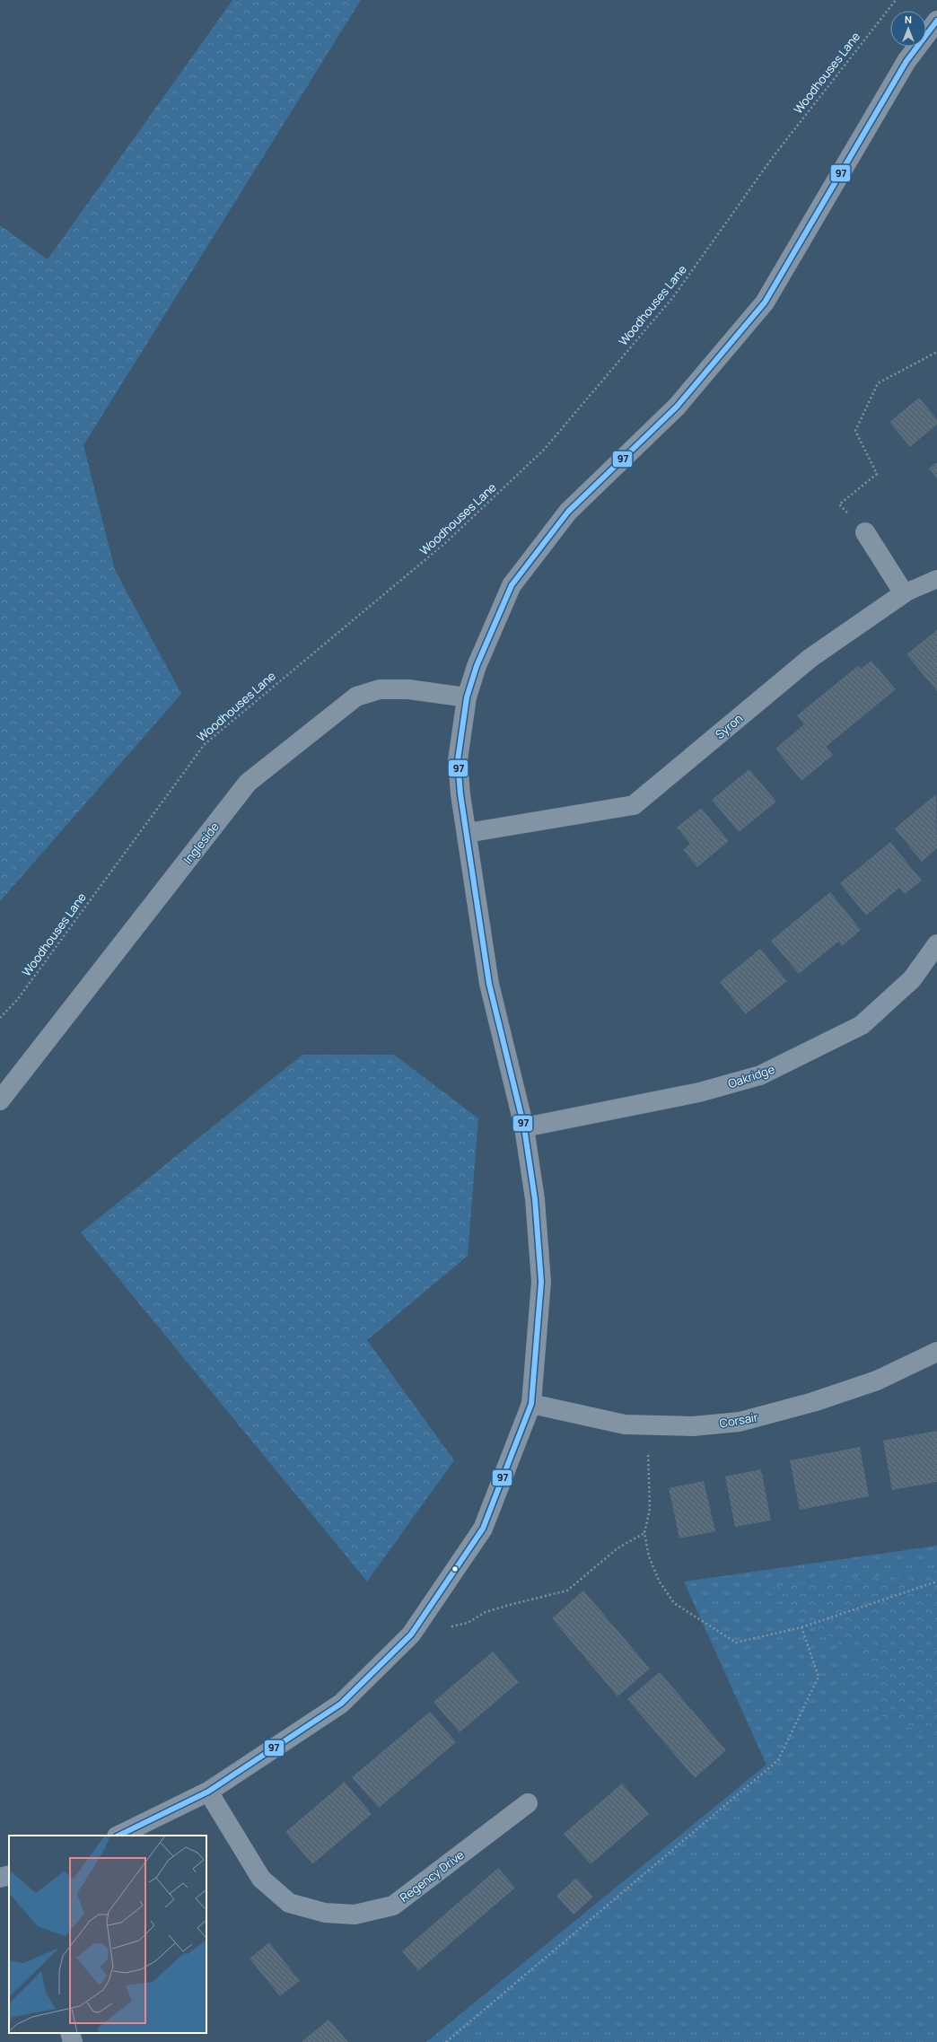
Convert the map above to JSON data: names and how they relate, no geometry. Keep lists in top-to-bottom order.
{
  "streets": {
    "street": [
      "Syron",
      "Ingleside",
      "Oakridge",
      "Corsair",
      "Regency Drive"
    ],
    "path": ["Woodhouses Lane"]
  },
  "lines": ["transit line 97"],
  "north": "top"
}
